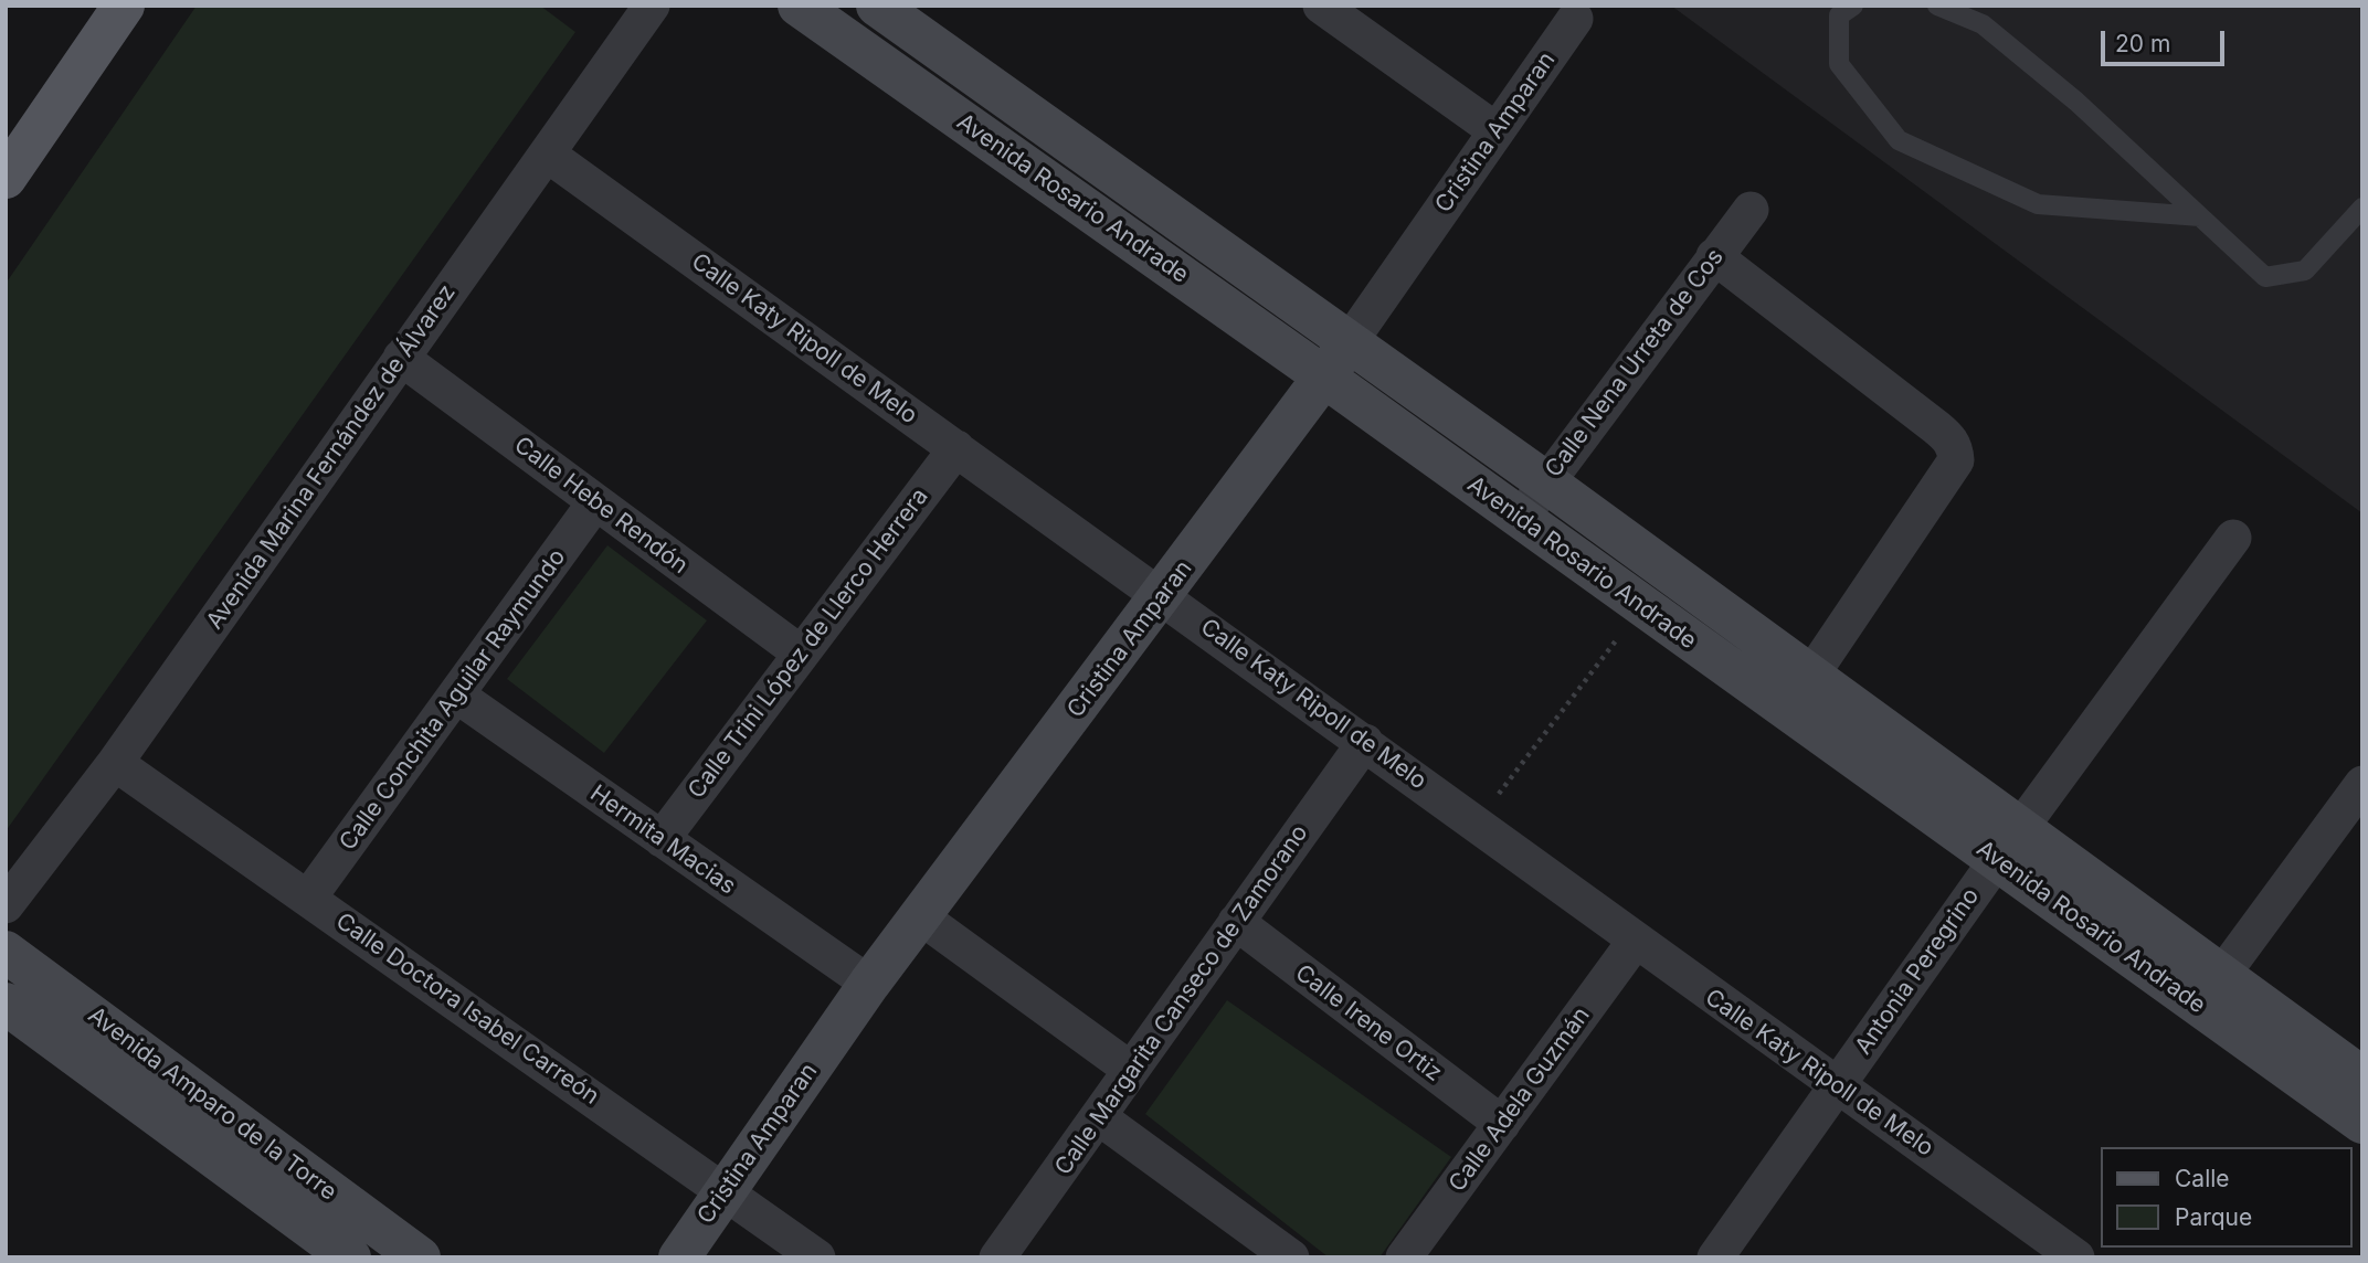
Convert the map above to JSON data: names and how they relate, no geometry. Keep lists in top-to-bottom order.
{
  "streets": {
    "street": [
      "Cristina Amparan",
      "Avenida Rosario Andrade",
      "Calle Katy Ripoll de Melo",
      "Calle Nena Urreta de Cos",
      "Avenida Marina Fernández de Álvarez",
      "Calle Hebe Rendón",
      "Calle Trini López de Llerco Herrera",
      "Calle Conchita Aguilar Raymundo",
      "Hermita Macias",
      "Antonia Peregrino",
      "Calle Margarita Canseco de Zamorano",
      "Calle Doctora Isabel Carreón",
      "Calle Irene Ortiz",
      "Calle Adela Guzmán",
      "Avenida Amparo de la Torre"
    ]
  },
  "crossings": [
    ["Cristina Amparan", "Avenida Rosario Andrade"],
    ["Cristina Amparan", "Calle Katy Ripoll de Melo"],
    ["Cristina Amparan", "Hermita Macias"],
    ["Cristina Amparan", "Calle Doctora Isabel Carreón"],
    ["Avenida Rosario Andrade", "Calle Nena Urreta de Cos"],
    ["Avenida Rosario Andrade", "Antonia Peregrino"],
    ["Calle Katy Ripoll de Melo", "Avenida Marina Fernández de Álvarez"],
    ["Calle Katy Ripoll de Melo", "Calle Trini López de Llerco Herrera"],
    ["Calle Katy Ripoll de Melo", "Antonia Peregrino"],
    ["Calle Katy Ripoll de Melo", "Calle Margarita Canseco de Zamorano"],
    ["Calle Katy Ripoll de Melo", "Calle Adela Guzmán"],
    ["Avenida Marina Fernández de Álvarez", "Calle Hebe Rendón"],
    ["Avenida Marina Fernández de Álvarez", "Calle Doctora Isabel Carreón"],
    ["Calle Hebe Rendón", "Calle Trini López de Llerco Herrera"],
    ["Calle Hebe Rendón", "Calle Conchita Aguilar Raymundo"],
    ["Calle Trini López de Llerco Herrera", "Hermita Macias"],
    ["Calle Conchita Aguilar Raymundo", "Hermita Macias"],
    ["Calle Conchita Aguilar Raymundo", "Calle Doctora Isabel Carreón"],
    ["Calle Margarita Canseco de Zamorano", "Calle Irene Ortiz"],
    ["Calle Irene Ortiz", "Calle Adela Guzmán"]
  ],
  "legend": ["Calle", "Parque"],
  "scale_bar": "20 m"
}
